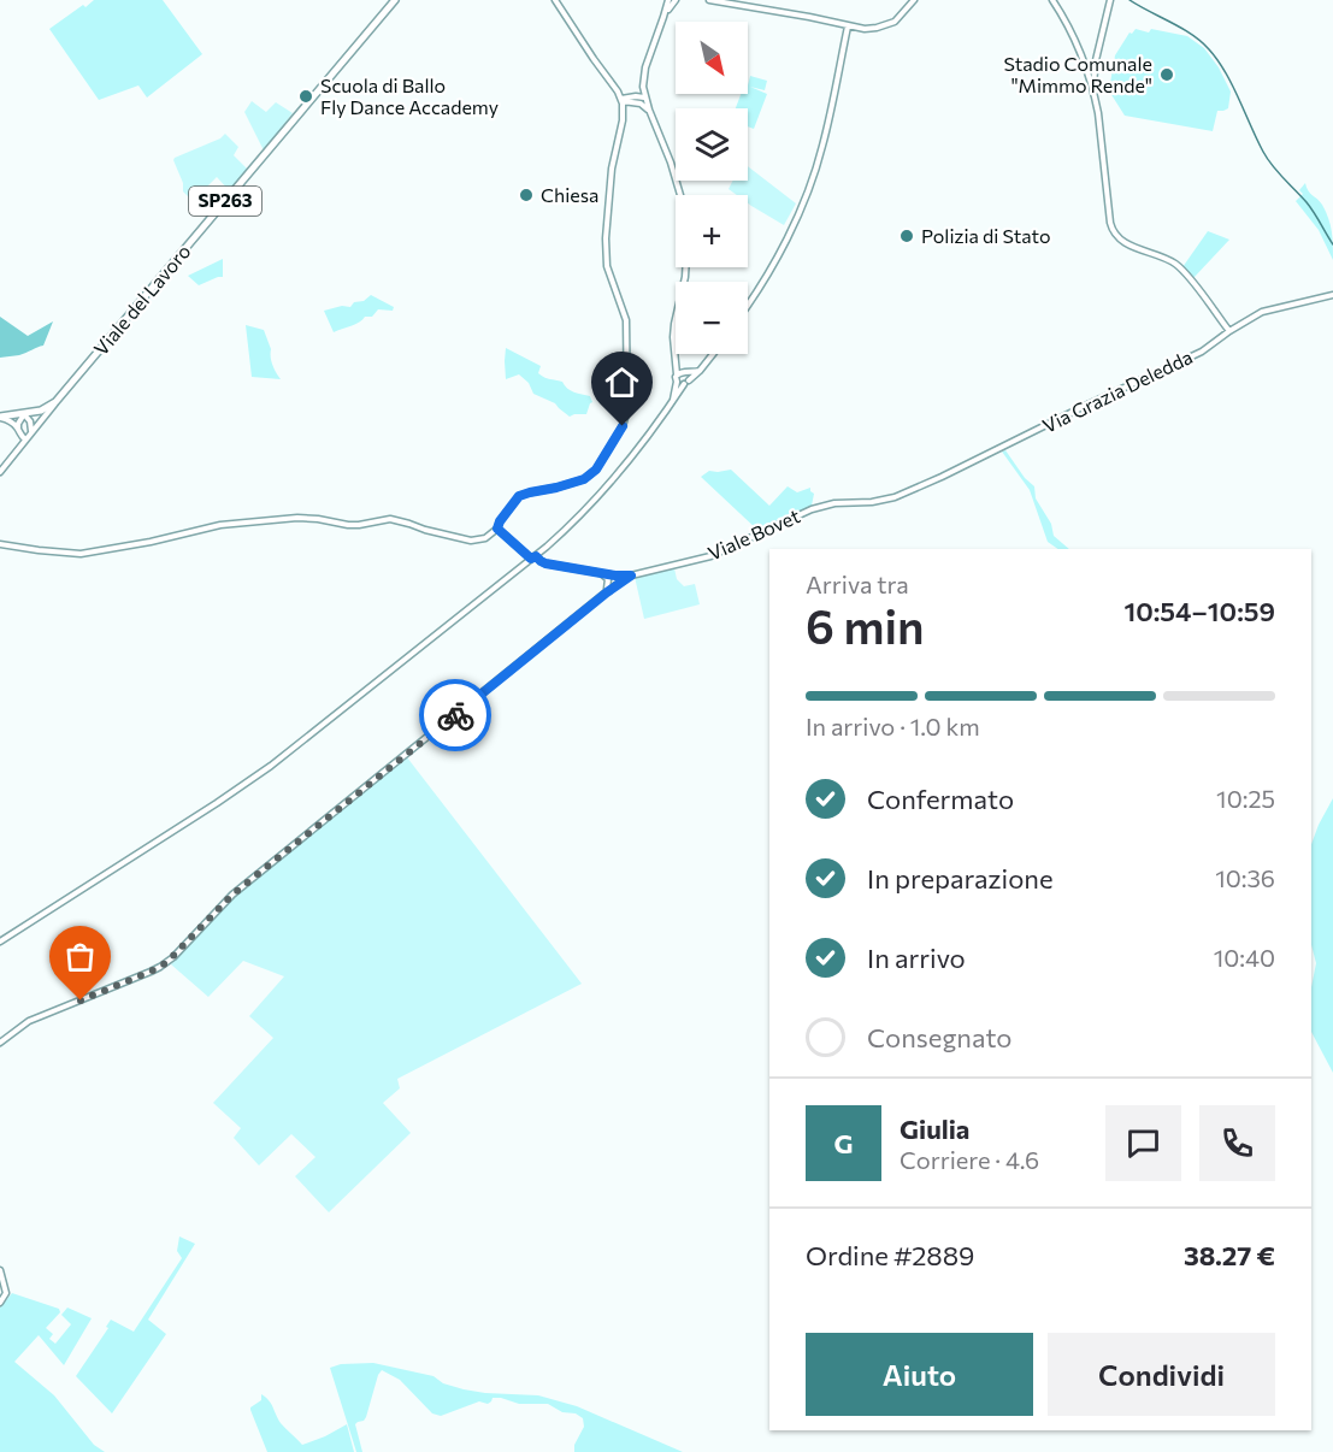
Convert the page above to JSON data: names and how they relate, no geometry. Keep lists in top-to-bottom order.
{
  "streets": {
    "main road": ["SP263", "Viale del Lavoro"],
    "street": ["Via Grazia Deledda", "Viale Bovet"]
  },
  "crossings": [
    ["SP263", "Viale del Lavoro"],
    ["Via Grazia Deledda", "Viale Bovet"]
  ],
  "places": [
    "Stadio Comunale \"Mimmo Rende\"",
    "Scuola di Ballo Fly Dance Accademy",
    "Chiesa",
    "Polizia di Stato"
  ],
  "north": "bottom right",
  "page": {
    "map_buttons": ["+", "−"],
    "heading": ["6 min", "Arriva tra", "10:54–10:59"],
    "panel": [
      "Giulia",
      "Corriere · 4.6",
      "Ordine #2889",
      "38.27 €"
    ],
    "bar": "In arrivo · 1.0 km",
    "list": [
      ["Confermato", "10:25"],
      ["In preparazione", "10:36"],
      ["In arrivo", "10:40"],
      "Consegnato"
    ],
    "round": "G",
    "buttons": ["Aiuto", "Condividi"]
  }
}
